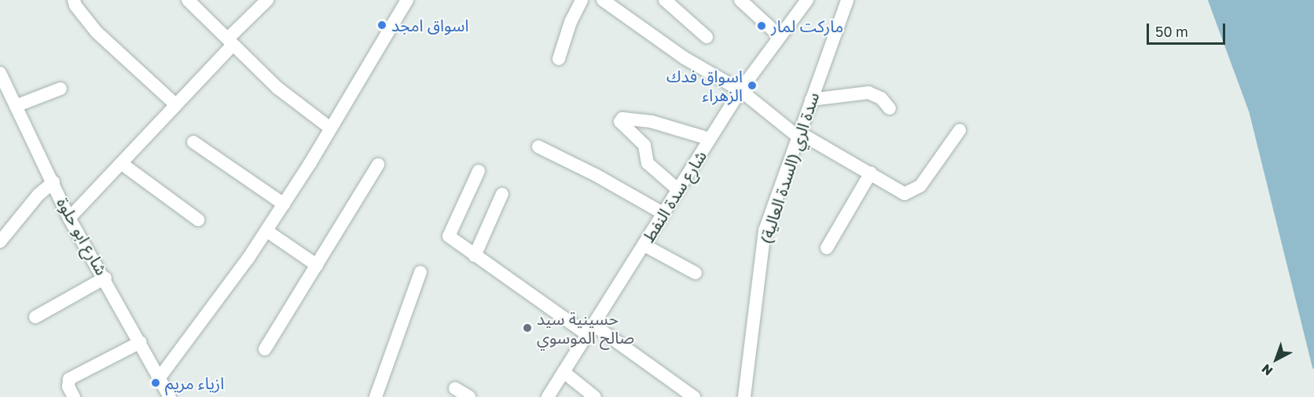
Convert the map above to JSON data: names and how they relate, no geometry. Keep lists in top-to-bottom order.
{
  "streets": {
    "street": ["سدة الري (السدة العالية)", "شارع سدة النفط", "شارع ابو حلوة"]
  },
  "places": [
    "اسواق امجد",
    "ماركت لمار",
    "اسواق فدك الزهراء",
    "حسينية سيد صالح الموسوي",
    "ازياء مريم"
  ],
  "scale_bar": "50 m",
  "north": "bottom left"
}
